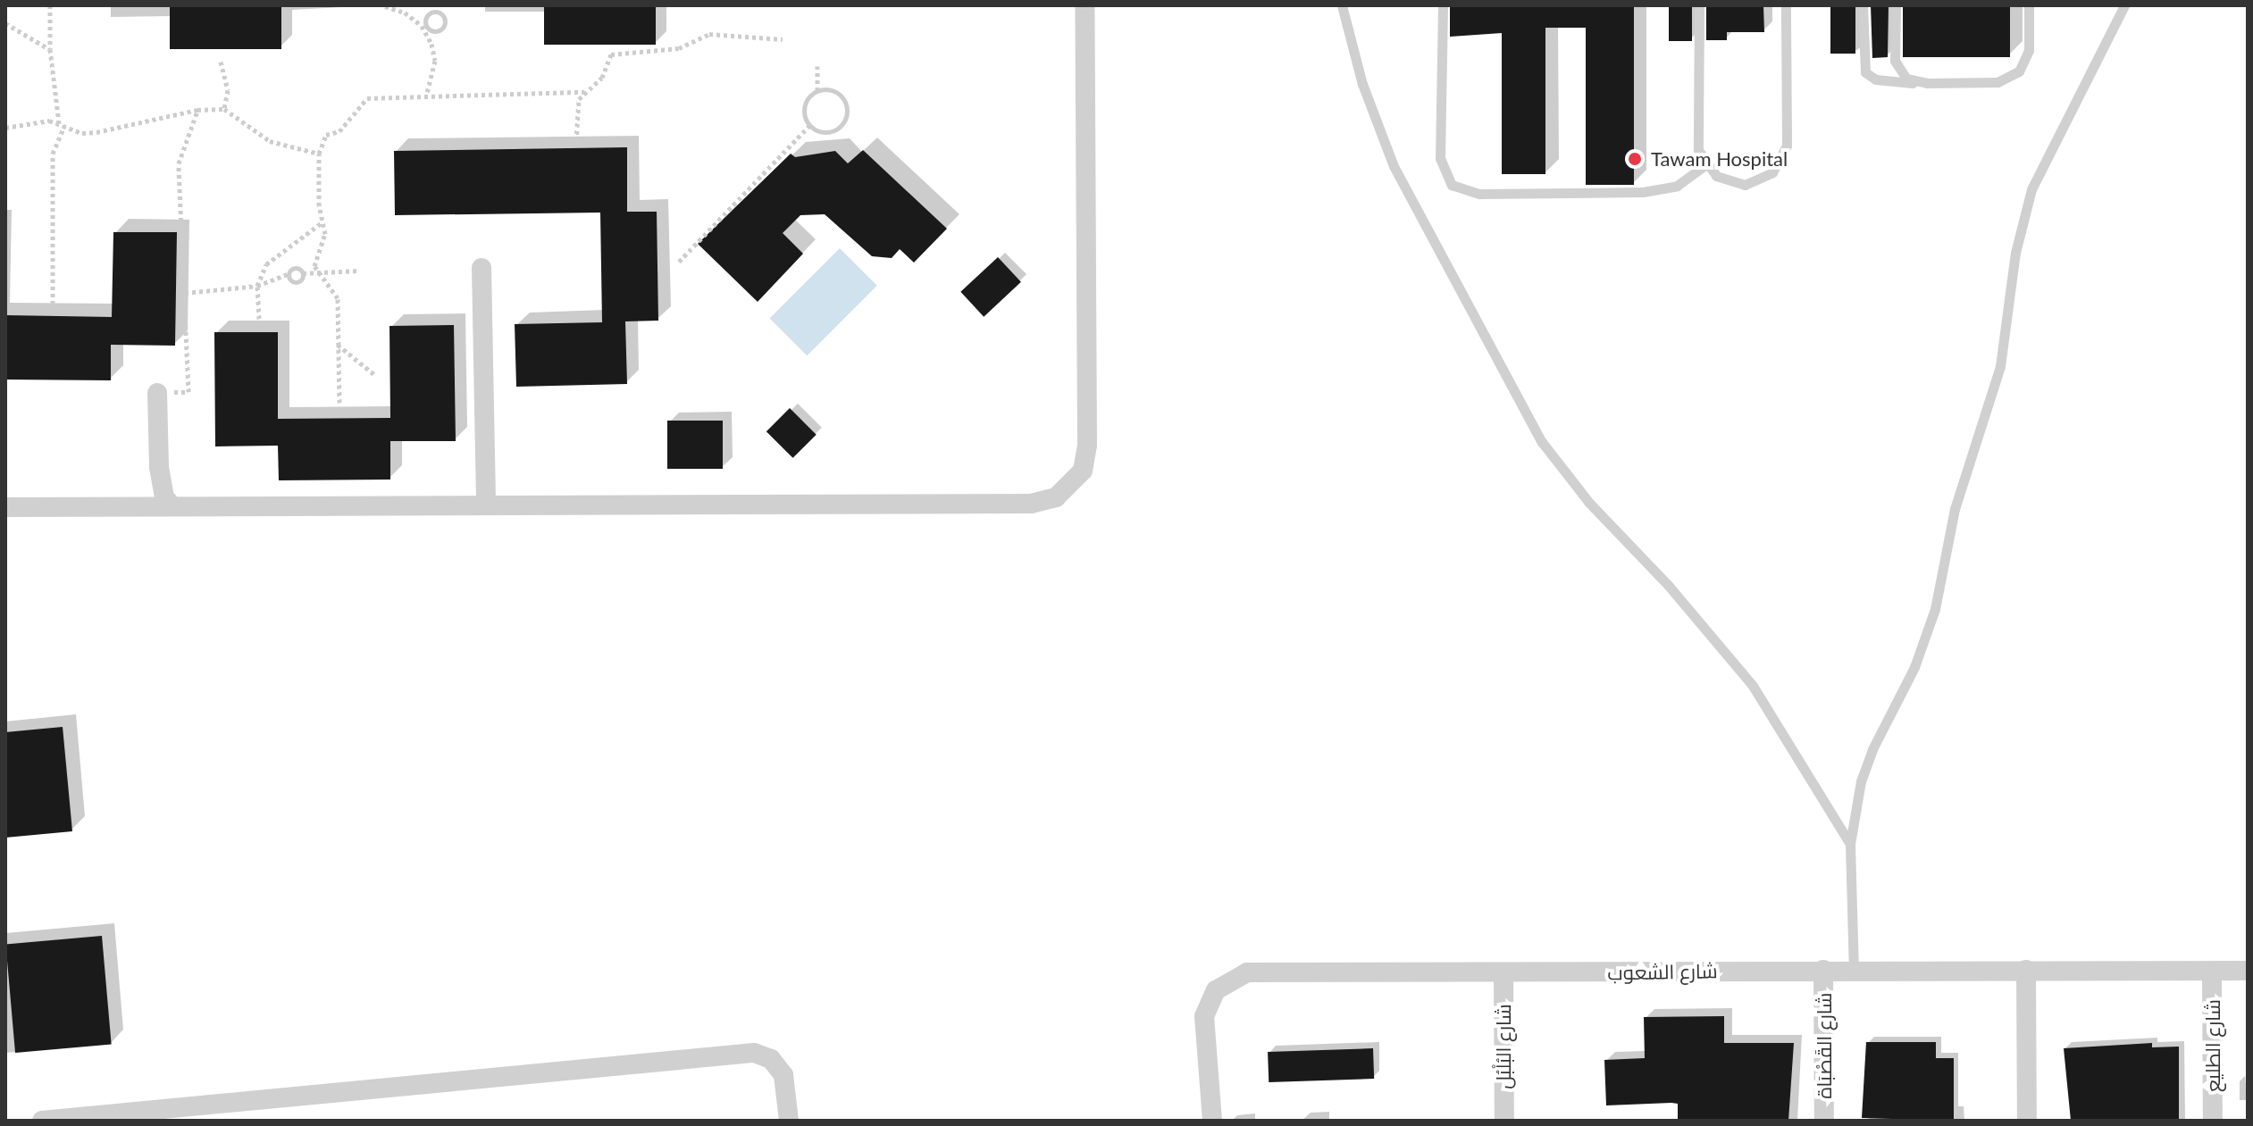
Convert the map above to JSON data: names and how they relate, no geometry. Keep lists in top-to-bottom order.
{
  "streets": {
    "street": [
      "شارع الشعوب",
      "شارع القَصْبَاة",
      "شارع الطليع",
      "شارع البُلْبُل"
    ]
  },
  "crossings": [
    ["شارع الشعوب", "شارع القَصْبَاة"],
    ["شارع الشعوب", "شارع الطليع"],
    ["شارع الشعوب", "شارع البُلْبُل"]
  ],
  "places": ["Tawam Hospital"]
}
